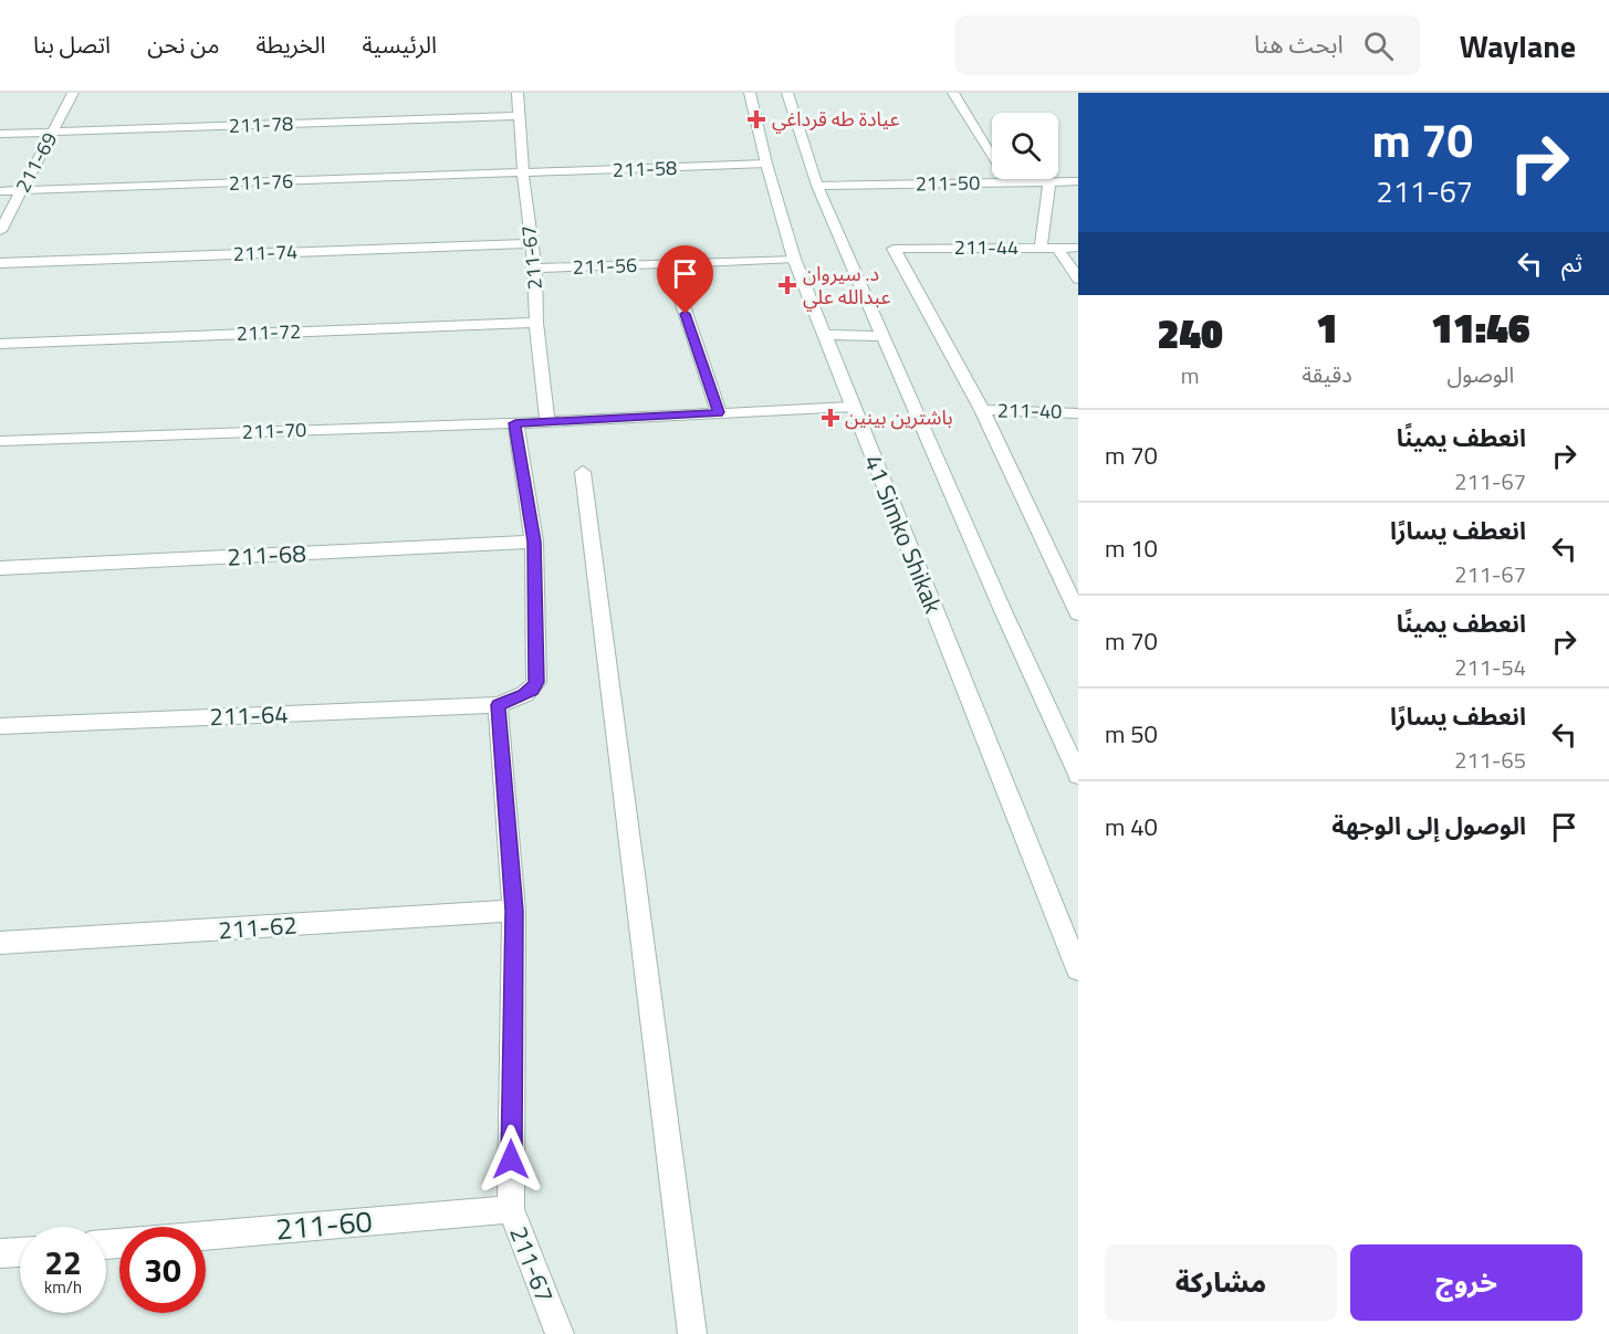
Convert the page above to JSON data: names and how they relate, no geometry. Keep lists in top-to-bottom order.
{
  "streets": {
    "street": [
      "211-78",
      "211-69",
      "211-58",
      "211-76",
      "211-50",
      "211-44",
      "211-74",
      "211-67",
      "211-56",
      "211-72",
      "211-40",
      "211-70",
      "41 Simko Shikak",
      "211-68",
      "211-64",
      "211-62",
      "211-60"
    ]
  },
  "crossings": [
    ["211-78", "211-69"],
    ["211-78", "211-67"],
    ["211-69", "211-76"],
    ["211-58", "211-76"],
    ["211-58", "211-67"],
    ["211-58", "41 Simko Shikak"],
    ["211-76", "211-67"],
    ["211-44", "211-40"],
    ["211-74", "211-67"],
    ["211-67", "211-56"],
    ["211-67", "211-72"],
    ["211-67", "211-70"],
    ["211-67", "211-64"],
    ["211-67", "211-62"],
    ["211-67", "211-60"],
    ["211-56", "41 Simko Shikak"],
    ["211-70", "41 Simko Shikak"]
  ],
  "places": {
    "health": ["عيادة طه قرداغي", "د. سيروان عبدالله علي", "باشترين بينين"]
  },
  "page": {
    "header": "Waylane",
    "search": "ابحث هنا",
    "nav": [
      "الرئيسية",
      "الخريطة",
      "من نحن",
      "اتصل بنا"
    ],
    "turn": ["70 m", "211-67"],
    "then": "ثم",
    "eta": [
      "11:46",
      "الوصول",
      "1",
      "دقيقة",
      "240",
      "m"
    ],
    "list": [
      {
        "name": "انعطف يمينًا",
        "note": "211-67",
        "value": "70 m"
      },
      {
        "name": "انعطف يسارًا",
        "note": "211-67",
        "value": "10 m"
      },
      {
        "name": "انعطف يمينًا",
        "note": "211-54",
        "value": "70 m"
      },
      {
        "name": "انعطف يسارًا",
        "note": "211-65",
        "value": "50 m"
      },
      {
        "name": "الوصول إلى الوجهة",
        "value": "40 m"
      }
    ],
    "speed": "22 km/h",
    "limit": "30",
    "buttons": ["خروج", "مشاركة"]
  }
}
